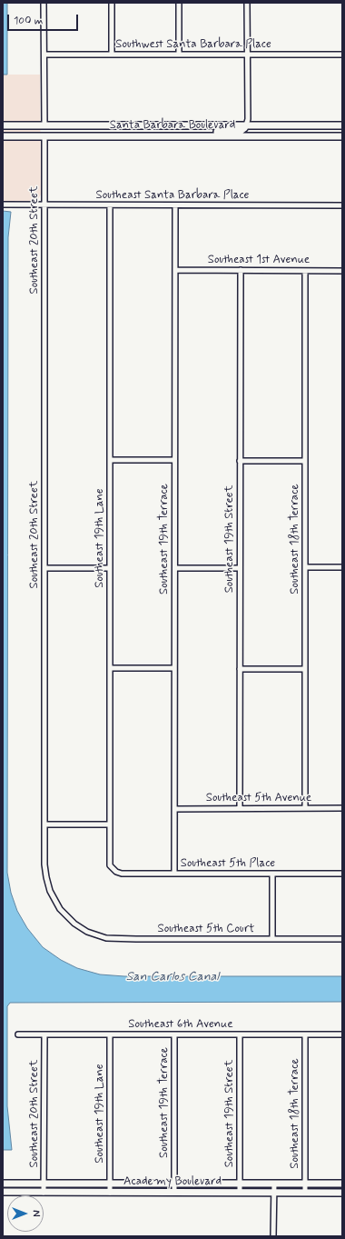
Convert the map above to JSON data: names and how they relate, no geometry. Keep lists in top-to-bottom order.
{
  "streets": {
    "main road": ["Santa Barbara Boulevard", "Academy Boulevard"],
    "street": [
      "Southwest Santa Barbara Place",
      "Southeast Santa Barbara Place",
      "Southeast 20th Street",
      "Southeast 1st Avenue",
      "Southeast 19th Lane",
      "Southeast 19th Terrace",
      "Southeast 19th Street",
      "Southeast 18th Terrace",
      "Southeast 5th Avenue",
      "Southeast 5th Place",
      "Southeast 5th Court",
      "Southeast 6th Avenue"
    ]
  },
  "crossings": [
    ["Santa Barbara Boulevard", "Southeast 20th Street"],
    ["Southeast Santa Barbara Place", "Southeast 20th Street"],
    ["Southeast Santa Barbara Place", "Southeast 19th Lane"],
    ["Southeast Santa Barbara Place", "Southeast 19th Terrace"],
    ["Southeast 20th Street", "Southeast 5th Court"],
    ["Southeast 20th Street", "Southeast 6th Avenue"],
    ["Southeast 20th Street", "Academy Boulevard"],
    ["Southeast 1st Avenue", "Southeast 19th Terrace"],
    ["Southeast 1st Avenue", "Southeast 19th Street"],
    ["Southeast 1st Avenue", "Southeast 18th Terrace"],
    ["Southeast 19th Lane", "Southeast 5th Place"],
    ["Southeast 19th Lane", "Southeast 6th Avenue"],
    ["Southeast 19th Lane", "Academy Boulevard"],
    ["Southeast 19th Terrace", "Southeast 5th Avenue"],
    ["Southeast 19th Terrace", "Southeast 5th Place"],
    ["Southeast 19th Terrace", "Southeast 6th Avenue"],
    ["Southeast 19th Terrace", "Academy Boulevard"],
    ["Southeast 19th Street", "Southeast 5th Avenue"],
    ["Southeast 19th Street", "Southeast 6th Avenue"],
    ["Southeast 19th Street", "Academy Boulevard"],
    ["Southeast 18th Terrace", "Southeast 5th Avenue"],
    ["Southeast 18th Terrace", "Southeast 6th Avenue"],
    ["Southeast 18th Terrace", "Academy Boulevard"]
  ],
  "water": ["San Carlos Canal"],
  "scale_bar": "100 m",
  "north": "right"
}
